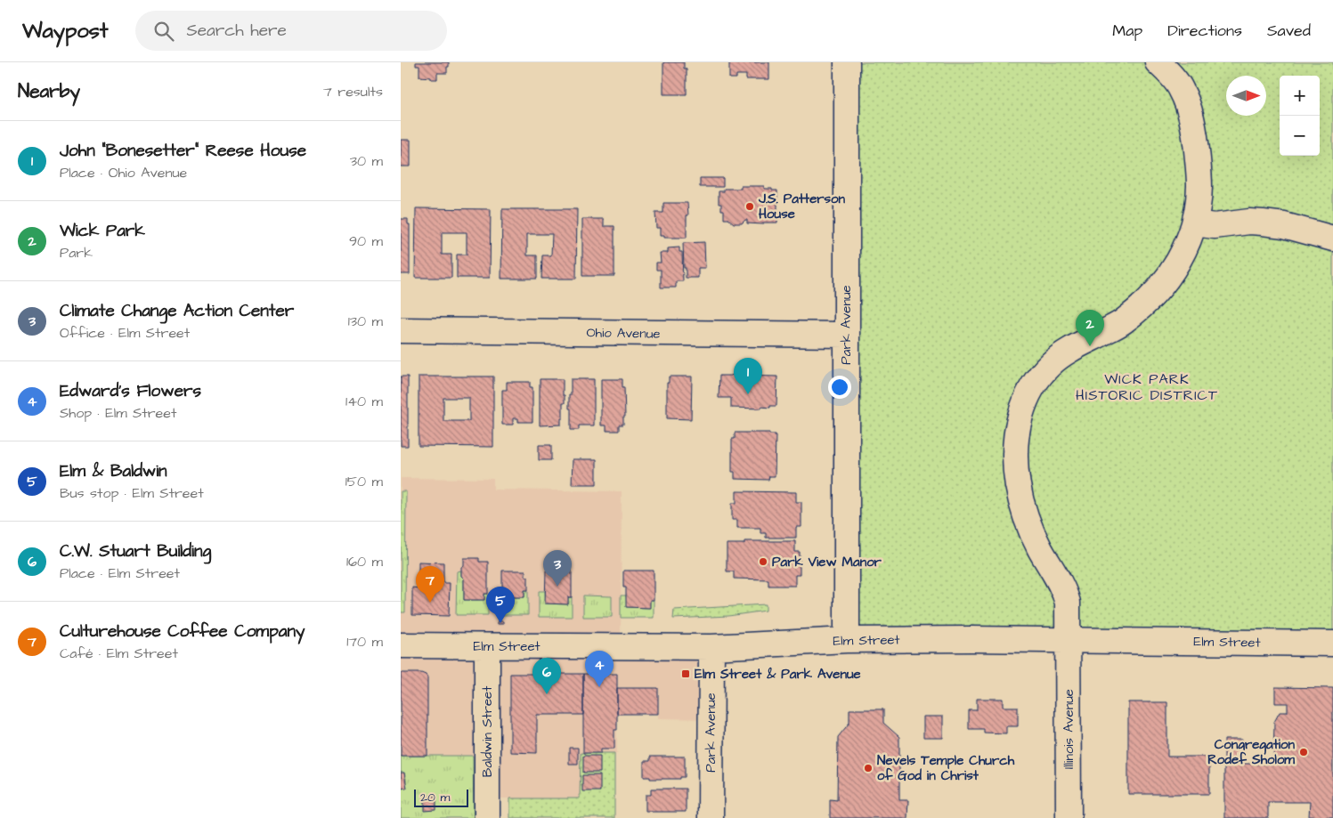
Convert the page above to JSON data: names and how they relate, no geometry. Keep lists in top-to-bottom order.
{
  "streets": {
    "street": [
      "Park Avenue",
      "Ohio Avenue",
      "Elm Street",
      "Illinois Avenue",
      "Baldwin Street"
    ]
  },
  "crossings": [
    ["Park Avenue", "Ohio Avenue"],
    ["Park Avenue", "Elm Street"],
    ["Elm Street", "Illinois Avenue"],
    ["Elm Street", "Baldwin Street"]
  ],
  "districts": ["WICK PARK HISTORIC DISTRICT"],
  "places": {
    "other": [
      "J.S. Patterson House",
      "Park View Manor",
      "Congregation Rodef Sholom",
      "Nevels Temple Church of God in Christ"
    ],
    "transit": ["Elm Street & Park Avenue"]
  },
  "scale_bar": "20 m",
  "north": "right",
  "page": {
    "header": "Waypost",
    "search": "Search here",
    "nav": ["Map", "Directions", "Saved"],
    "heading": ["Nearby", "7 results"],
    "map_buttons": ["+", "−"],
    "list": [
      {
        "mark": "1",
        "name": "John \"Bonesetter\" Reese House",
        "note": "Place · Ohio Avenue",
        "value": "30 m"
      },
      {
        "mark": "2",
        "name": "Wick Park",
        "note": "Park",
        "value": "90 m"
      },
      {
        "mark": "3",
        "name": "Climate Change Action Center",
        "note": "Office · Elm Street",
        "value": "130 m"
      },
      {
        "mark": "4",
        "name": "Edward's Flowers",
        "note": "Shop · Elm Street",
        "value": "140 m"
      },
      {
        "mark": "5",
        "name": "Elm & Baldwin",
        "note": "Bus stop · Elm Street",
        "value": "150 m"
      },
      {
        "mark": "6",
        "name": "C.W. Stuart Building",
        "note": "Place · Elm Street",
        "value": "160 m"
      },
      {
        "mark": "7",
        "name": "Culturehouse Coffee Company",
        "note": "Café · Elm Street",
        "value": "170 m"
      }
    ],
    "pins": [
      "2",
      "1",
      "3",
      "7",
      "5",
      "4",
      "6"
    ],
    "scale": "20 m"
  }
}
